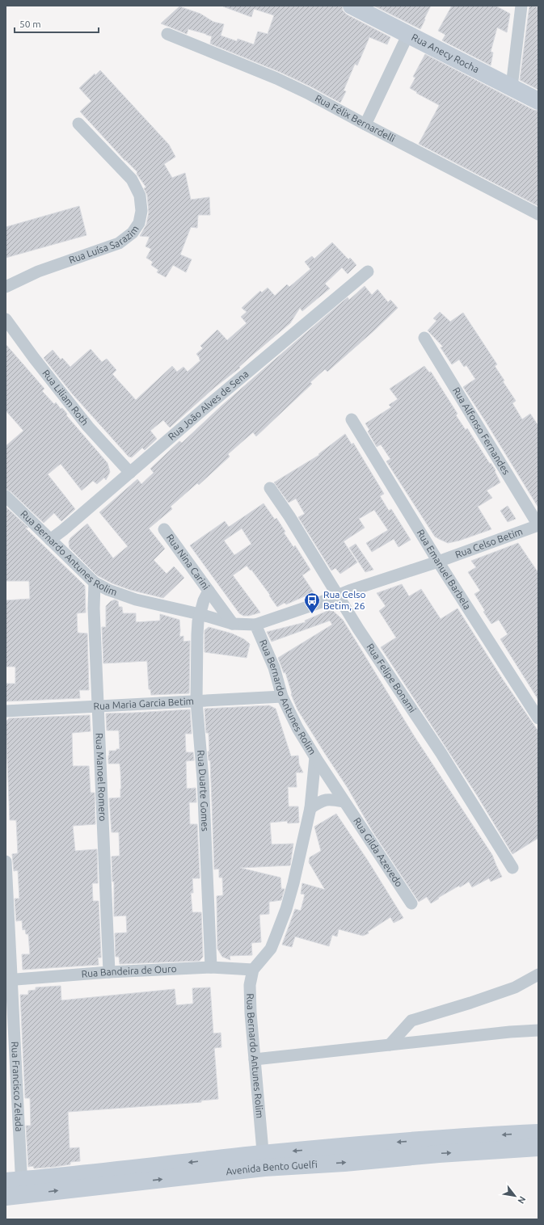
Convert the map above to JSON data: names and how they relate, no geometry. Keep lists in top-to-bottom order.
{
  "streets": {
    "main road": ["Rua Anecy Rocha", "Avenida Bento Guelfi"],
    "street": [
      "Rua Félix Bernardelli",
      "Rua Luísa Sarazim",
      "Rua Liliam Roth",
      "Rua João Alves de Sena",
      "Rua Alfonso Fernandes",
      "Rua Celso Betim",
      "Rua Bernardo Antunes Rolim",
      "Rua Nina Carini",
      "Rua Emanuel Barbela",
      "Rua Felipe Bonami",
      "Rua Maria Garcia Betim",
      "Rua Manoel Romero",
      "Rua Duarte Gomes",
      "Rua Gilda Azevedo",
      "Rua Bandeira de Ouro",
      "Rua Francisco Zelada"
    ]
  },
  "crossings": [
    ["Rua Liliam Roth", "Rua João Alves de Sena"],
    ["Rua João Alves de Sena", "Rua Bernardo Antunes Rolim"],
    ["Rua Alfonso Fernandes", "Rua Celso Betim"],
    ["Rua Celso Betim", "Rua Bernardo Antunes Rolim"],
    ["Rua Celso Betim", "Rua Emanuel Barbela"],
    ["Rua Celso Betim", "Rua Felipe Bonami"],
    ["Rua Bernardo Antunes Rolim", "Rua Nina Carini"],
    ["Rua Bernardo Antunes Rolim", "Rua Maria Garcia Betim"],
    ["Rua Bernardo Antunes Rolim", "Rua Manoel Romero"],
    ["Rua Bernardo Antunes Rolim", "Rua Duarte Gomes"],
    ["Rua Bernardo Antunes Rolim", "Rua Gilda Azevedo"],
    ["Rua Bernardo Antunes Rolim", "Rua Bandeira de Ouro"],
    ["Rua Bernardo Antunes Rolim", "Avenida Bento Guelfi"],
    ["Rua Nina Carini", "Rua Duarte Gomes"],
    ["Rua Maria Garcia Betim", "Rua Manoel Romero"],
    ["Rua Maria Garcia Betim", "Rua Duarte Gomes"],
    ["Rua Manoel Romero", "Rua Bandeira de Ouro"],
    ["Rua Duarte Gomes", "Rua Bandeira de Ouro"],
    ["Rua Bandeira de Ouro", "Rua Francisco Zelada"],
    ["Rua Francisco Zelada", "Avenida Bento Guelfi"]
  ],
  "places": {
    "bus stop": ["Rua Celso Betim, 26"]
  },
  "scale_bar": "50 m",
  "north": "bottom right"
}
